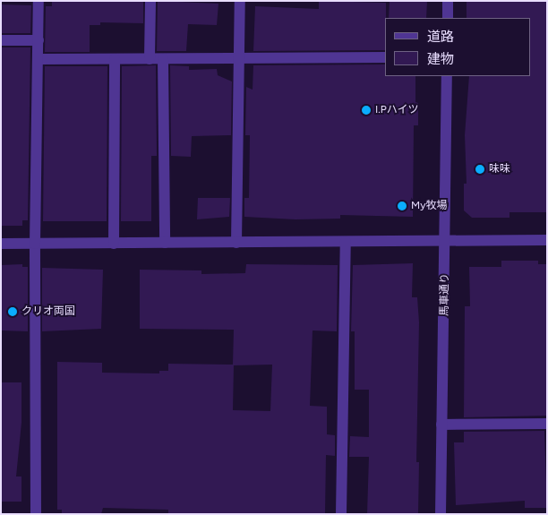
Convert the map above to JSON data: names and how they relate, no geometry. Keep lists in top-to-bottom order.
{
  "streets": {
    "street": ["馬車通り"]
  },
  "places": [
    "I.Pハイツ",
    "味味",
    "My牧場",
    "クリオ両国"
  ],
  "legend": ["道路", "建物"]
}
